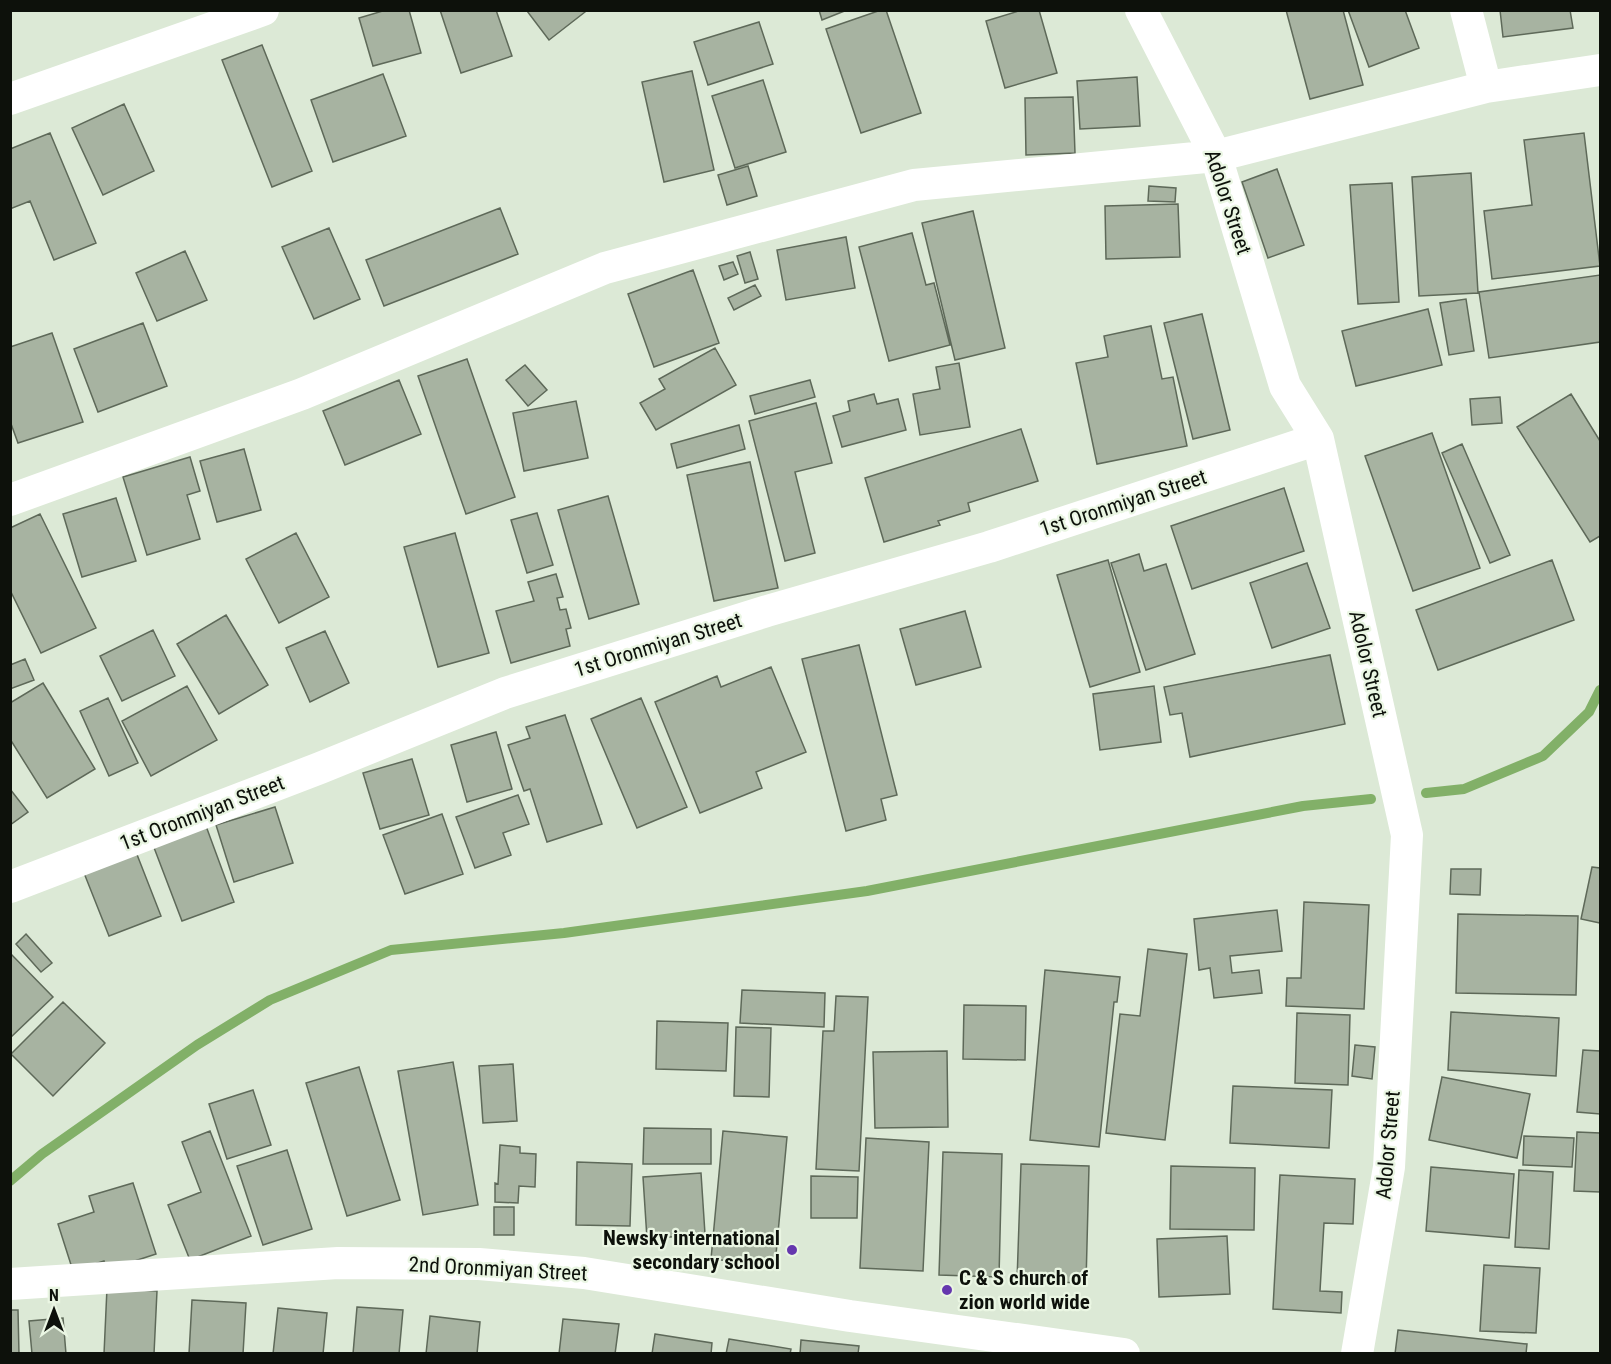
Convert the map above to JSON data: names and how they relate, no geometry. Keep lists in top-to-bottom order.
{
  "streets": {
    "street": ["Adolor Street", "1st Oronmiyan Street", "2nd Oronmiyan Street"]
  },
  "crossings": [
    ["Adolor Street", "1st Oronmiyan Street"]
  ],
  "places": ["Newsky international secondary school", "C & S church of zion world wide"],
  "north": "top"
}
